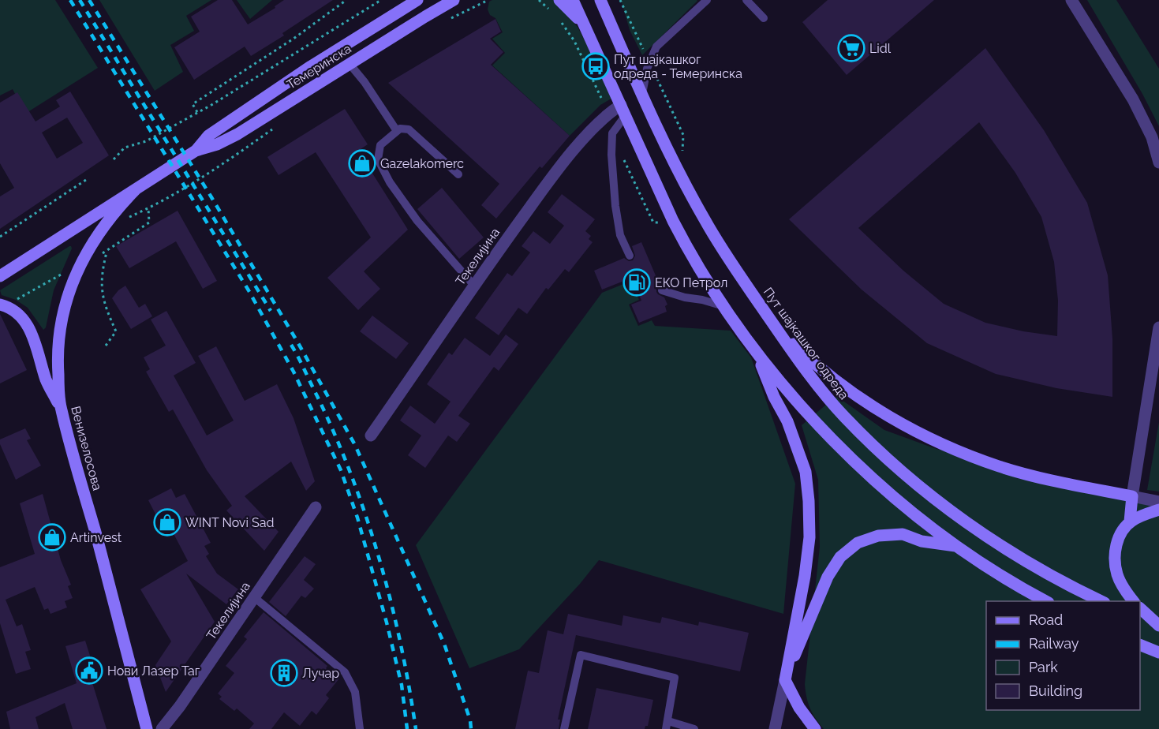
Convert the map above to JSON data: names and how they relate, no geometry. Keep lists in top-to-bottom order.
{
  "streets": {
    "main road": ["Темеринска", "Пут шајкашког одреда", "Венизелосова"],
    "street": ["Текелијина"]
  },
  "crossings": [
    ["Темеринска", "Венизелосова"]
  ],
  "places": {
    "supermarket": ["Lidl"],
    "bus stop": ["Пут шајкашког одреда - Темеринска"],
    "shop": ["Gazelakomerc", "WINT Novi Sad", "Artinvest"],
    "fuel station": ["ЕКО Петрол"],
    "public building": ["Нови Лазер Таг"],
    "building": ["Лучар"]
  },
  "legend": [
    "Road",
    "Railway",
    "Park",
    "Building"
  ]
}
